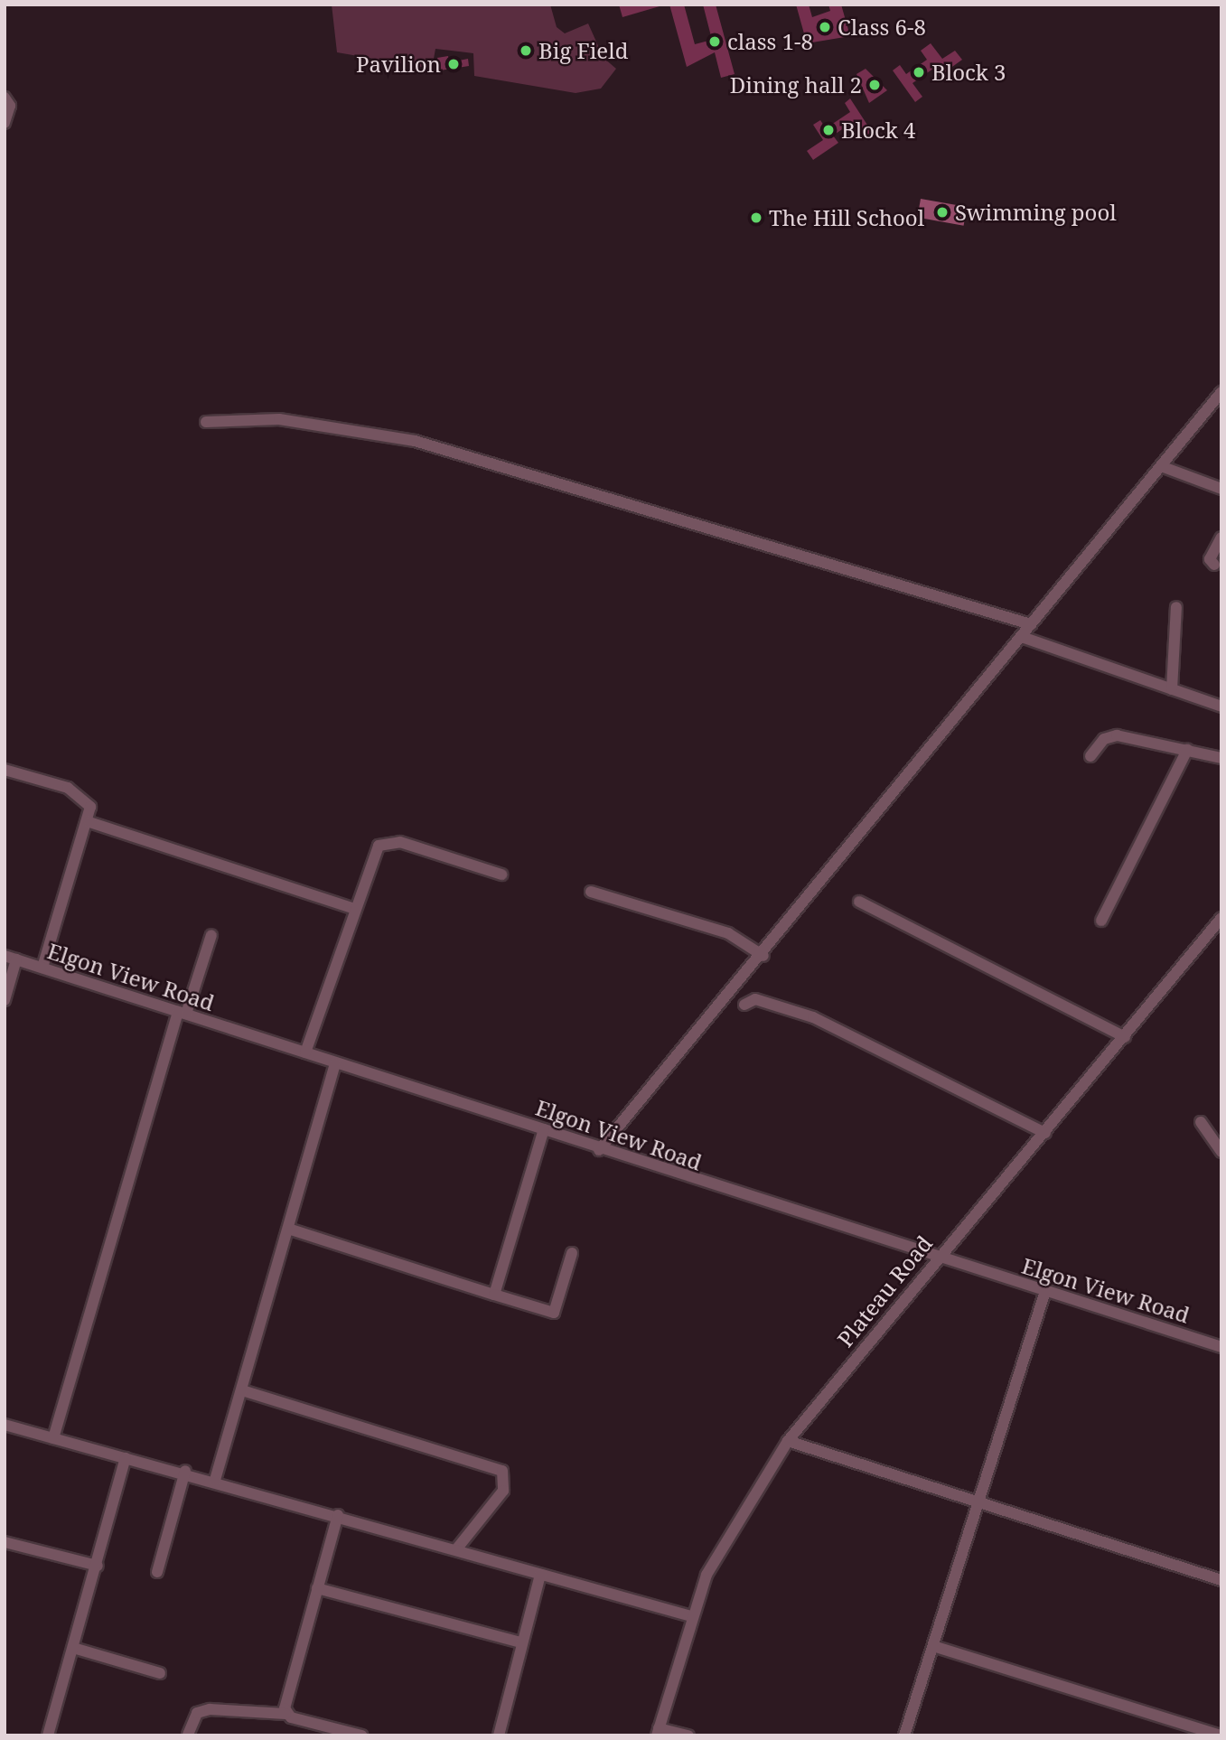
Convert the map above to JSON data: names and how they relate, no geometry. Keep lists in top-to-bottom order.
{
  "streets": {
    "street": ["Elgon View Road", "Plateau Road"]
  },
  "crossings": [
    ["Elgon View Road", "Plateau Road"]
  ],
  "places": [
    "Class 6-8",
    "class 1-8",
    "Big Field",
    "Pavilion",
    "Block 3",
    "Dining hall 2",
    "Block 4",
    "Swimming pool",
    "The Hill School"
  ]
}
